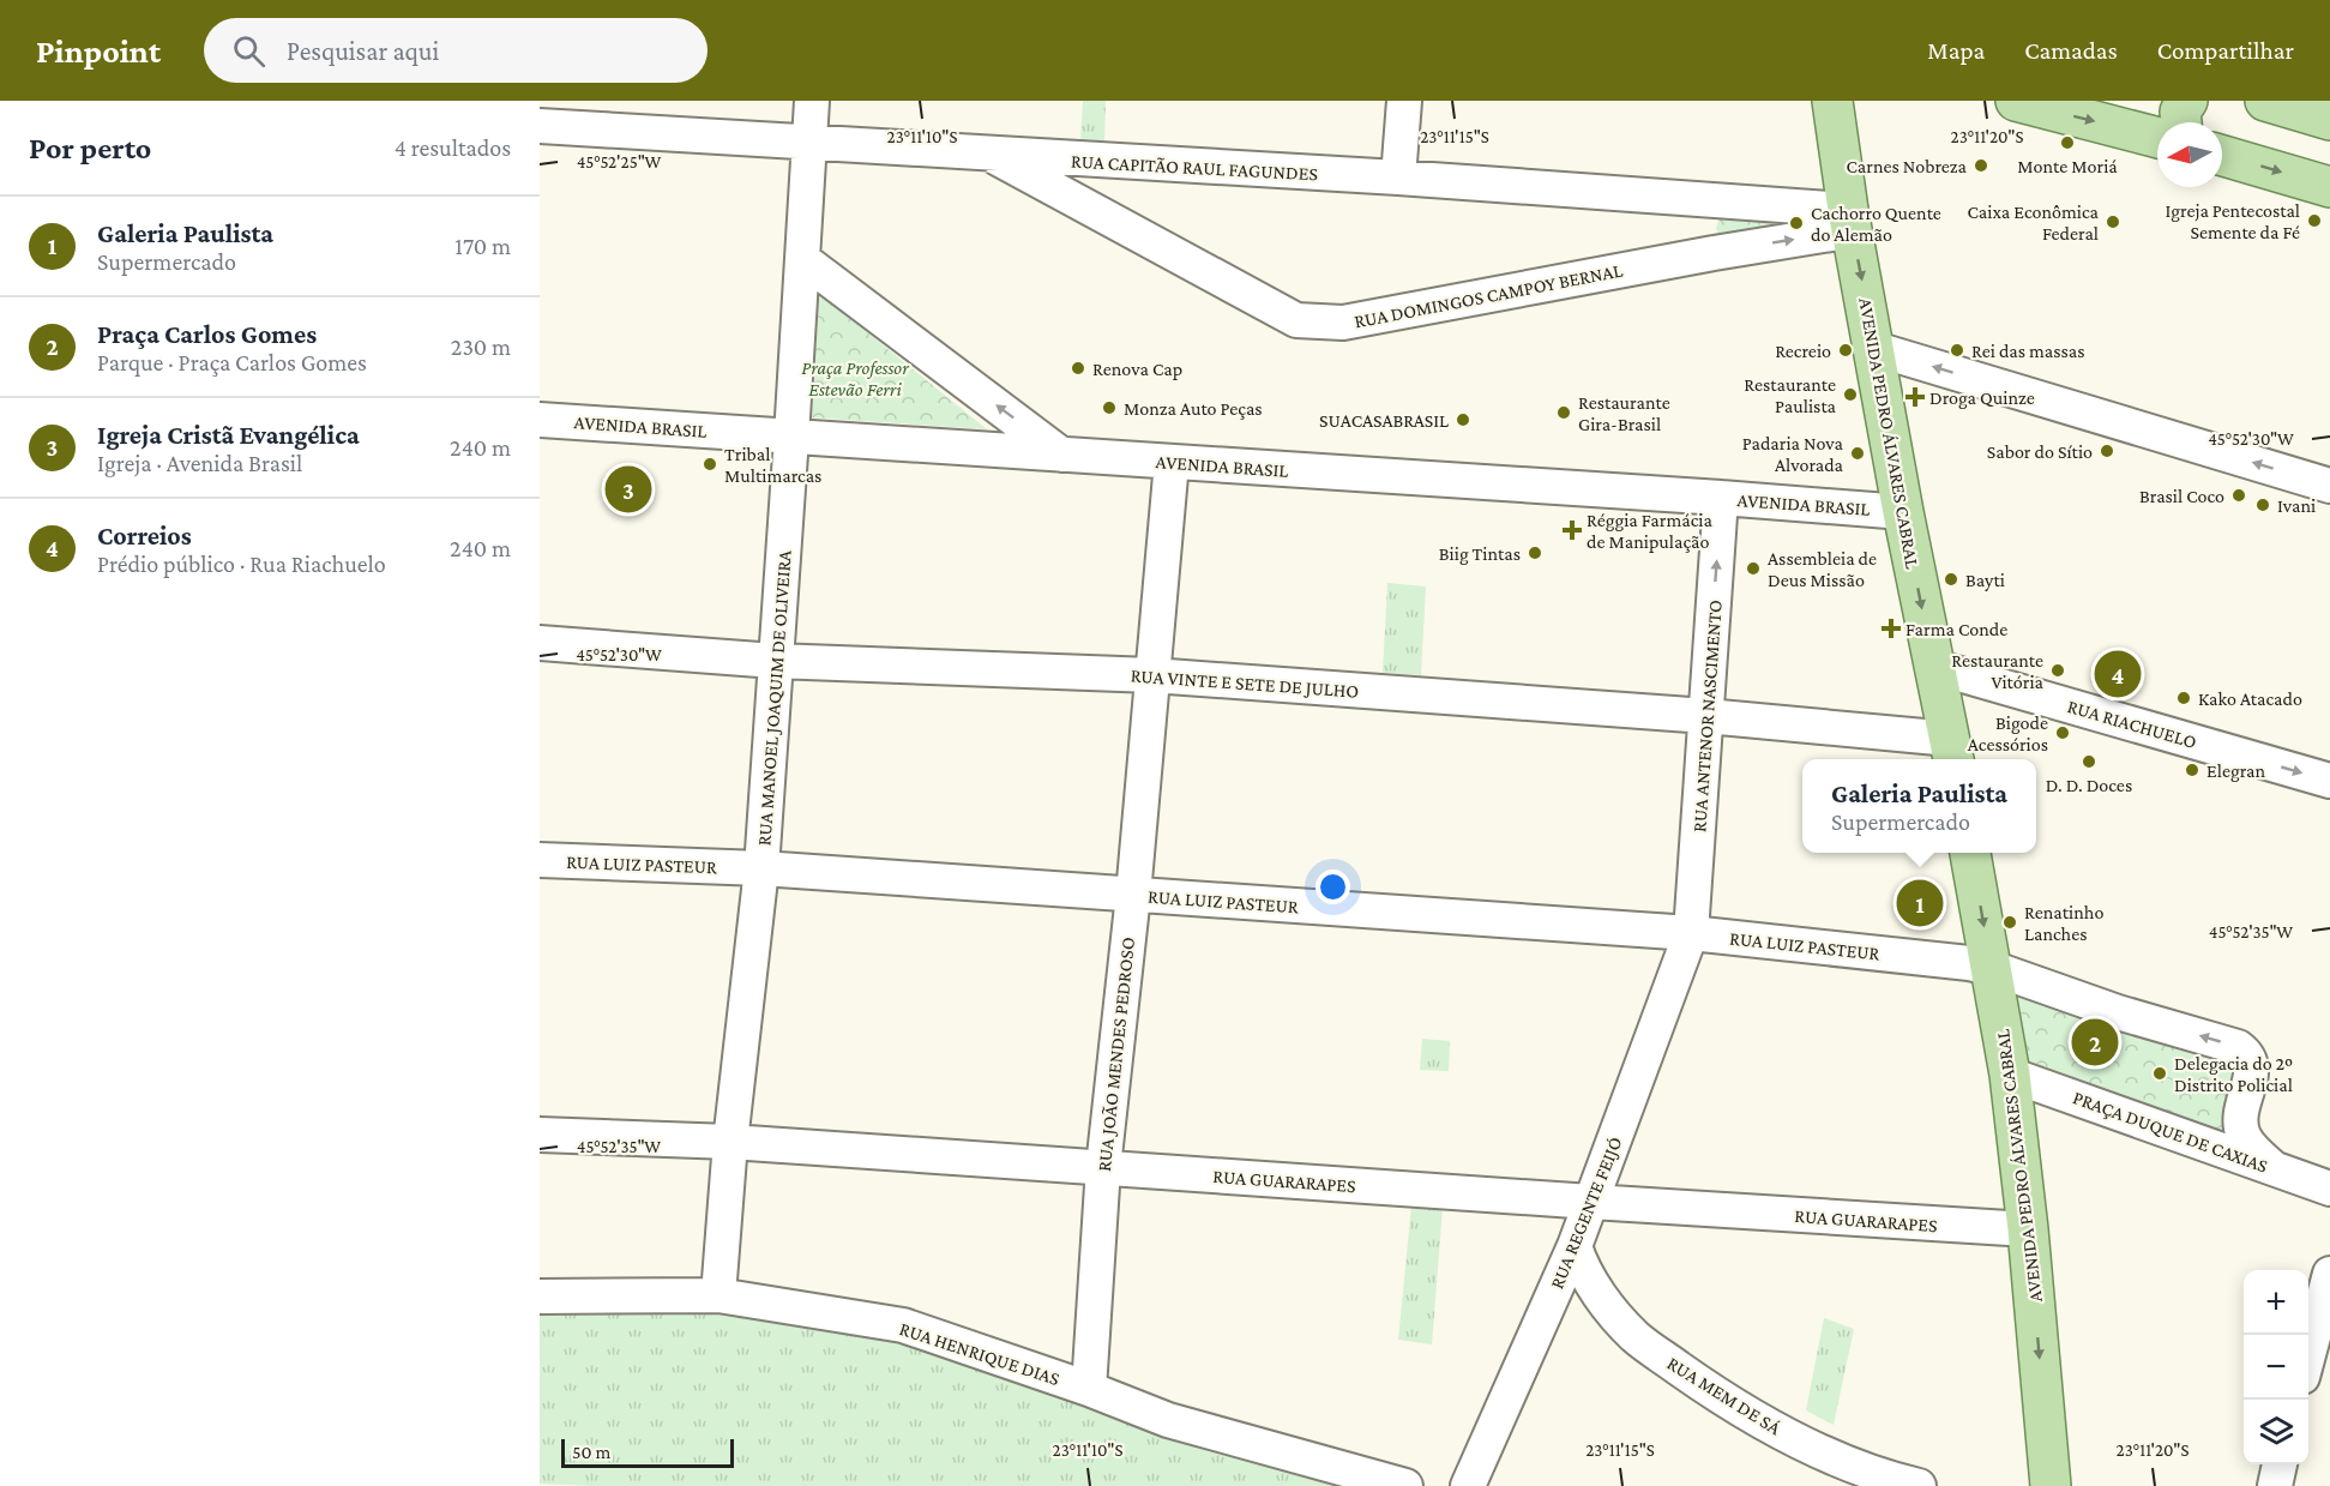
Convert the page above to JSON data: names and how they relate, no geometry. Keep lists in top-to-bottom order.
{
  "streets": {
    "main road": ["AVENIDA PEDRO ÁLVARES CABRAL"],
    "street": [
      "RUA CAPITÃO RAUL FAGUNDES",
      "RUA DOMINGOS CAMPOY BERNAL",
      "AVENIDA BRASIL",
      "RUA VINTE E SETE DE JULHO",
      "RUA MANOEL JOAQUIM DE OLIVEIRA",
      "RUA ANTENOR NASCIMENTO",
      "RUA RIACHUELO",
      "RUA LUIZ PASTEUR",
      "RUA JOÃO MENDES PEDROSO",
      "PRAÇA DUQUE DE CAXIAS",
      "RUA GUARARAPES",
      "RUA REGENTE FEIJÓ",
      "RUA HENRIQUE DIAS",
      "RUA MEM DE SÁ"
    ]
  },
  "crossings": [
    ["RUA CAPITÃO RAUL FAGUNDES", "RUA DOMINGOS CAMPOY BERNAL"],
    ["RUA CAPITÃO RAUL FAGUNDES", "AVENIDA PEDRO ÁLVARES CABRAL"],
    ["RUA CAPITÃO RAUL FAGUNDES", "RUA MANOEL JOAQUIM DE OLIVEIRA"],
    ["RUA DOMINGOS CAMPOY BERNAL", "AVENIDA PEDRO ÁLVARES CABRAL"],
    ["AVENIDA BRASIL", "AVENIDA PEDRO ÁLVARES CABRAL"],
    ["AVENIDA BRASIL", "RUA MANOEL JOAQUIM DE OLIVEIRA"],
    ["AVENIDA BRASIL", "RUA ANTENOR NASCIMENTO"],
    ["AVENIDA BRASIL", "RUA JOÃO MENDES PEDROSO"],
    ["AVENIDA PEDRO ÁLVARES CABRAL", "RUA VINTE E SETE DE JULHO"],
    ["AVENIDA PEDRO ÁLVARES CABRAL", "RUA RIACHUELO"],
    ["AVENIDA PEDRO ÁLVARES CABRAL", "RUA LUIZ PASTEUR"],
    ["AVENIDA PEDRO ÁLVARES CABRAL", "PRAÇA DUQUE DE CAXIAS"],
    ["AVENIDA PEDRO ÁLVARES CABRAL", "RUA GUARARAPES"],
    ["RUA VINTE E SETE DE JULHO", "RUA MANOEL JOAQUIM DE OLIVEIRA"],
    ["RUA VINTE E SETE DE JULHO", "RUA ANTENOR NASCIMENTO"],
    ["RUA VINTE E SETE DE JULHO", "RUA JOÃO MENDES PEDROSO"],
    ["RUA MANOEL JOAQUIM DE OLIVEIRA", "RUA LUIZ PASTEUR"],
    ["RUA MANOEL JOAQUIM DE OLIVEIRA", "RUA GUARARAPES"],
    ["RUA MANOEL JOAQUIM DE OLIVEIRA", "RUA HENRIQUE DIAS"],
    ["RUA ANTENOR NASCIMENTO", "RUA LUIZ PASTEUR"],
    ["RUA ANTENOR NASCIMENTO", "RUA REGENTE FEIJÓ"],
    ["RUA LUIZ PASTEUR", "RUA JOÃO MENDES PEDROSO"],
    ["RUA LUIZ PASTEUR", "RUA REGENTE FEIJÓ"],
    ["RUA JOÃO MENDES PEDROSO", "RUA GUARARAPES"],
    ["RUA JOÃO MENDES PEDROSO", "RUA HENRIQUE DIAS"],
    ["RUA GUARARAPES", "RUA REGENTE FEIJÓ"],
    ["RUA REGENTE FEIJÓ", "RUA MEM DE SÁ"]
  ],
  "one_way": ["AVENIDA PEDRO ÁLVARES CABRAL", "RUA ANTENOR NASCIMENTO"],
  "parks": ["Praça Professor Estevão Ferri"],
  "places": {
    "other": [
      "Monte Moriá",
      "Carnes Nobreza",
      "Igreja Pentecostal Semente da Fé",
      "Caixa Econômica Federal",
      "Cachorro Quente do Alemão",
      "Recreio",
      "Rei das massas",
      "Renova Cap",
      "Restaurante Paulista",
      "Monza Auto Peças",
      "Restaurante Gira-Brasil",
      "SUACASABRASIL",
      "Sabor do Sítio",
      "Padaria Nova Alvorada",
      "Tribal Multimarcas",
      "Brasil Coco",
      "Ivani",
      "Biig Tintas",
      "Assembleia de Deus Missão",
      "Bayti",
      "Restaurante Vitória",
      "Kako Atacado",
      "Bigode Acessórios",
      "D. D. Doces",
      "Elegran",
      "Renatinho Lanches",
      "Delegacia do 2º Distrito Policial"
    ],
    "health": ["Droga Quinze", "Réggia Farmácia de Manipulação", "Farma Conde"]
  },
  "scale_bar": "50 m",
  "north": "left",
  "page": {
    "header": "Pinpoint",
    "search": "Pesquisar aqui",
    "nav": ["Mapa", "Camadas", "Compartilhar"],
    "heading": ["Por perto", "4 resultados"],
    "list": [
      {
        "mark": "1",
        "name": "Galeria Paulista",
        "note": "Supermercado",
        "value": "170 m"
      },
      {
        "mark": "2",
        "name": "Praça Carlos Gomes",
        "note": "Parque · Praça Carlos Gomes",
        "value": "230 m"
      },
      {
        "mark": "3",
        "name": "Igreja Cristã Evangélica",
        "note": "Igreja · Avenida Brasil",
        "value": "240 m"
      },
      {
        "mark": "4",
        "name": "Correios",
        "note": "Prédio público · Rua Riachuelo",
        "value": "240 m"
      }
    ],
    "pins": [
      "3",
      "4",
      "1",
      "2"
    ],
    "popup": ["Galeria Paulista", "Supermercado"],
    "map_buttons": ["+", "−"],
    "scale": "50 m"
  },
  "coordinates": [
    "23°11'10\"S",
    "23°11'15\"S",
    "23°11'20\"S",
    "45°52'25\"W",
    "45°52'30\"W",
    "45°52'35\"W"
  ]
}
